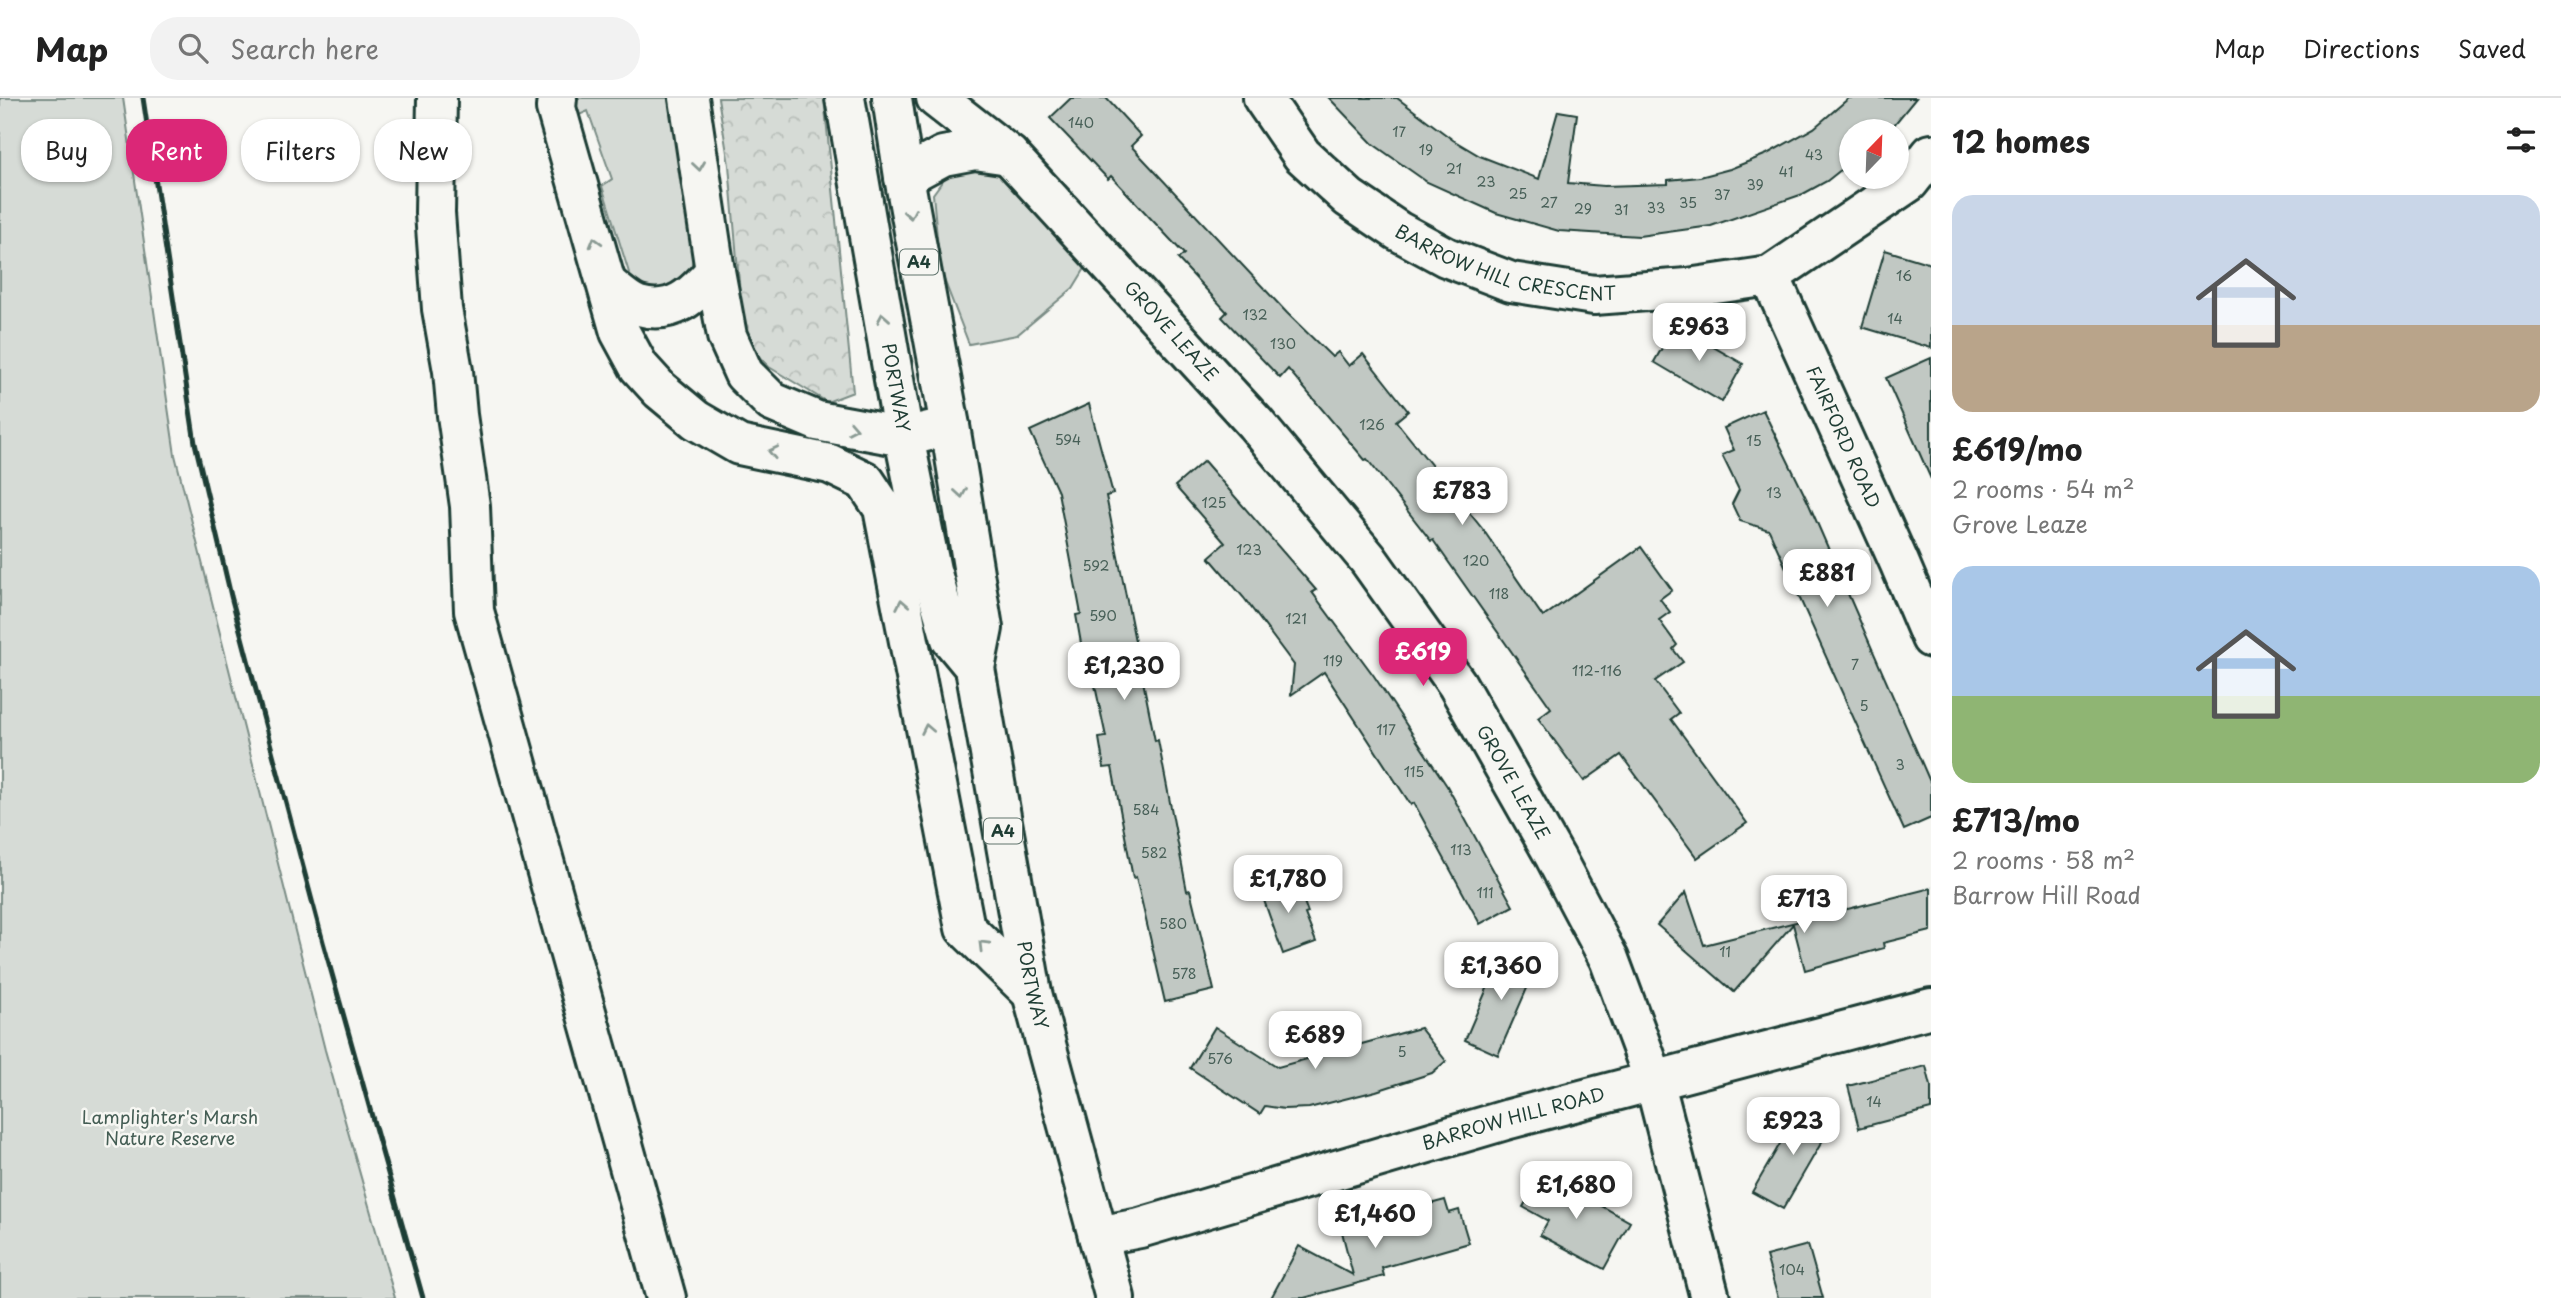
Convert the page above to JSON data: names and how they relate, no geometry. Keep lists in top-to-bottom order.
{
  "streets": {
    "main road": [
      "BARROW HILL CRESCENT",
      "A4",
      "GROVE LEAZE",
      "PORTWAY",
      "FAIRFORD ROAD",
      "BARROW HILL ROAD"
    ]
  },
  "crossings": [
    ["BARROW HILL CRESCENT", "FAIRFORD ROAD"],
    ["GROVE LEAZE", "BARROW HILL ROAD"],
    ["PORTWAY", "BARROW HILL ROAD"]
  ],
  "parks": ["Lamplighter's Marsh Nature Reserve"],
  "house_numbers": [
    "140",
    "17",
    "19",
    "43",
    "21",
    "41",
    "23",
    "39",
    "25",
    "37",
    "27",
    "35",
    "33",
    "29",
    "31",
    "16",
    "132",
    "14",
    "130",
    "126",
    "594",
    "15",
    "13",
    "125",
    "123",
    "120",
    "592",
    "118",
    "590",
    "121",
    "119",
    "7",
    "112-116",
    "5",
    "117",
    "3",
    "115",
    "584",
    "113",
    "582",
    "111",
    "580",
    "11",
    "578",
    "5",
    "576",
    "14",
    "104"
  ],
  "north": "top right",
  "page": {
    "header": "Map",
    "search": "Search here",
    "nav": ["Map", "Directions", "Saved"],
    "heading": "12 homes",
    "chip": [
      "Buy",
      "Rent",
      "Filters",
      "New"
    ],
    "list": [
      {
        "name": "£619/mo",
        "note": "2 rooms · 54 m² · Grove Leaze"
      },
      {
        "name": "£713/mo",
        "note": "2 rooms · 58 m² · Barrow Hill Road"
      }
    ],
    "price": [
      "£963",
      "£783",
      "£881",
      "£619",
      "£1,230",
      "£1,780",
      "£713",
      "£1,360",
      "£689",
      "£923",
      "£1,680",
      "£1,460"
    ]
  }
}
